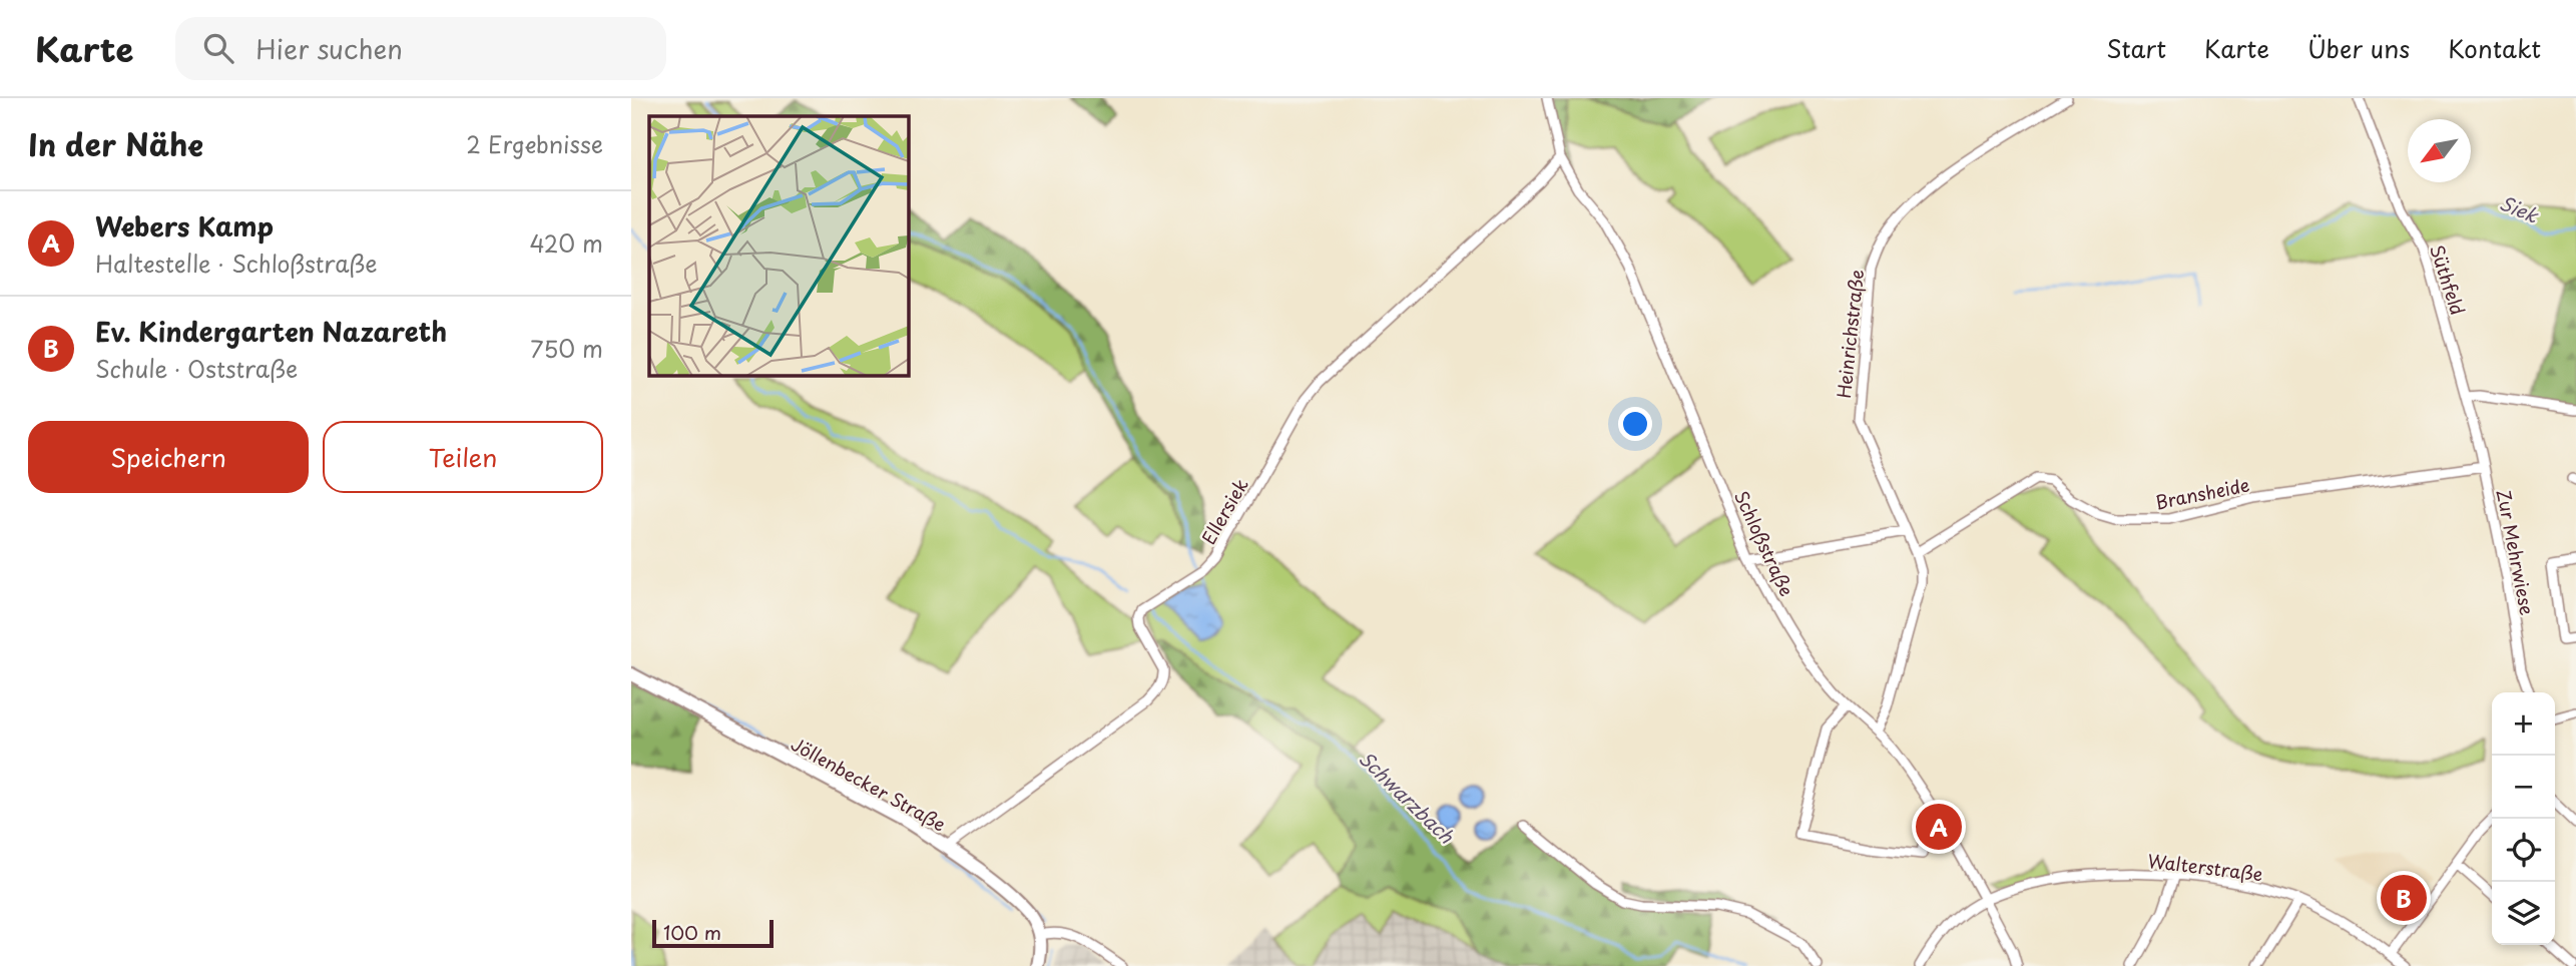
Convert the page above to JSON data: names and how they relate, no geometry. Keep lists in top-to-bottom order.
{
  "streets": {
    "street": [
      "Süthfeld",
      "Heinrichstraße",
      "Bransheide",
      "Ellersiek",
      "Schloßstraße",
      "Zur Mehrwiese",
      "Jöllenbecker Straße",
      "Walterstraße"
    ]
  },
  "crossings": [
    ["Süthfeld", "Zur Mehrwiese"],
    ["Heinrichstraße", "Bransheide"],
    ["Heinrichstraße", "Schloßstraße"],
    ["Bransheide", "Zur Mehrwiese"],
    ["Ellersiek", "Schloßstraße"],
    ["Ellersiek", "Jöllenbecker Straße"],
    ["Schloßstraße", "Walterstraße"]
  ],
  "water": ["Siek", "Schwarzbach"],
  "scale_bar": "100 m",
  "north": "bottom left",
  "page": {
    "header": "Karte",
    "search": "Hier suchen",
    "nav": [
      "Start",
      "Karte",
      "Über uns",
      "Kontakt"
    ],
    "heading": ["In der Nähe", "2 Ergebnisse"],
    "list": [
      {
        "mark": "A",
        "name": "Webers Kamp",
        "note": "Haltestelle · Schloßstraße",
        "value": "420 m"
      },
      {
        "mark": "B",
        "name": "Ev. Kindergarten Nazareth",
        "note": "Schule · Oststraße",
        "value": "750 m"
      }
    ],
    "buttons": ["Speichern", "Teilen"],
    "map_buttons": ["+", "−"],
    "pins": ["A", "B"],
    "scale": "100 m"
  }
}
